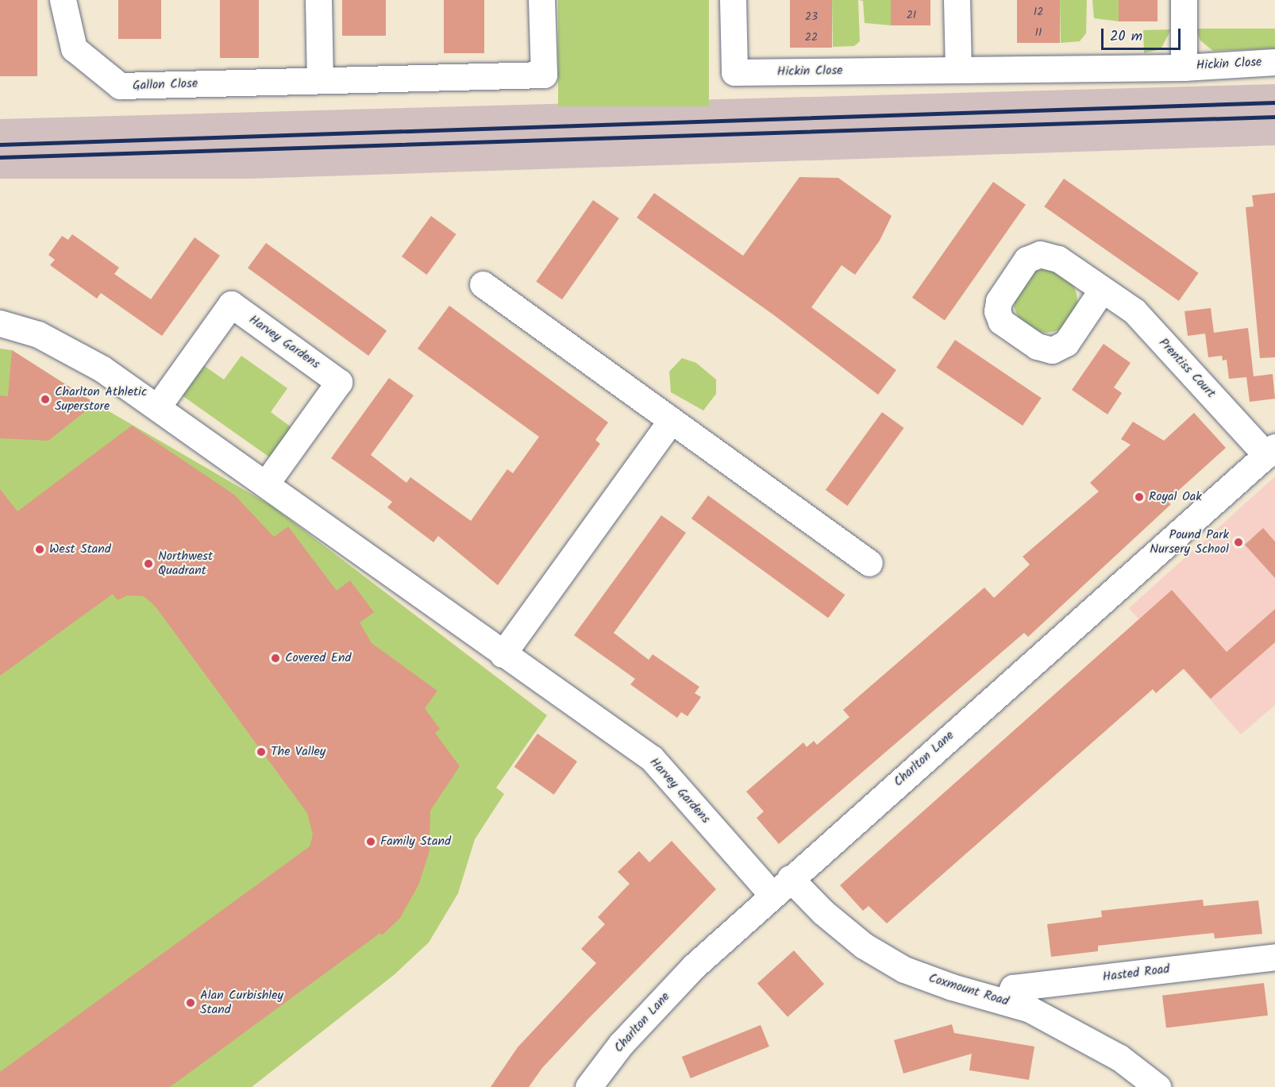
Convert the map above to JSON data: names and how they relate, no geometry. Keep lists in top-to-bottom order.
{
  "streets": {
    "street": [
      "Hickin Close",
      "Gallon Close",
      "Harvey Gardens",
      "Prentiss Court",
      "Charlton Lane",
      "Hasted Road",
      "Coxmount Road"
    ]
  },
  "crossings": [
    ["Harvey Gardens", "Charlton Lane"],
    ["Harvey Gardens", "Coxmount Road"],
    ["Prentiss Court", "Charlton Lane"],
    ["Charlton Lane", "Coxmount Road"],
    ["Hasted Road", "Coxmount Road"]
  ],
  "places": [
    "Charlton Athletic Superstore",
    "Royal Oak",
    "Pound Park Nursery School",
    "West Stand",
    "Northwest Quadrant",
    "Covered End",
    "The Valley",
    "Family Stand",
    "Alan Curbishley Stand"
  ],
  "house_numbers": [
    "12",
    "21",
    "23",
    "11",
    "22"
  ],
  "scale_bar": "20 m"
}
